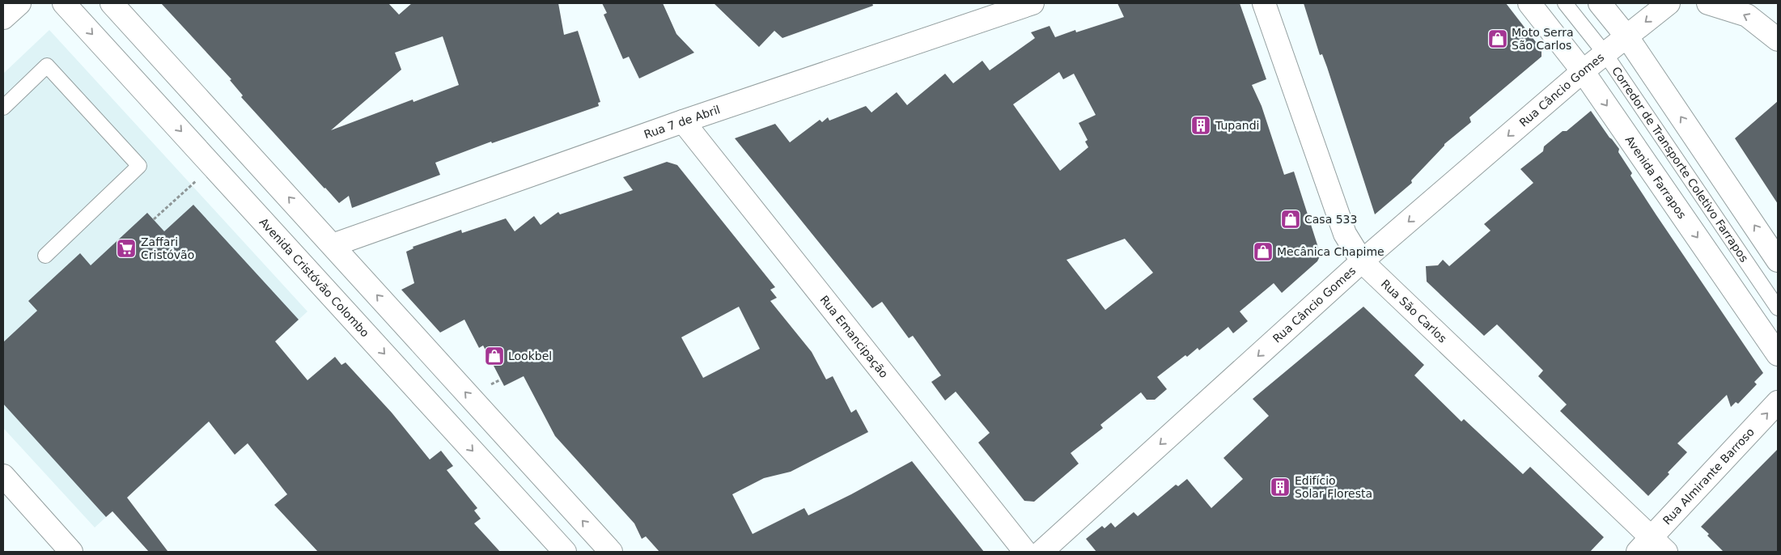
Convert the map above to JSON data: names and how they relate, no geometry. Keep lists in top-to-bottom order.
{
  "streets": {
    "street": [
      "Rua Câncio Gomes",
      "Rua 7 de Abril",
      "Avenida Farrapos",
      "Avenida Cristóvão Colombo",
      "Rua São Carlos",
      "Rua Emancipação",
      "Rua Almirante Barroso"
    ],
    "lane": ["Corredor de Transporte Coletivo Farrapos"]
  },
  "crossings": [
    ["Rua Câncio Gomes", "Corredor de Transporte Coletivo Farrapos"],
    ["Rua Câncio Gomes", "Avenida Farrapos"],
    ["Rua Câncio Gomes", "Rua São Carlos"],
    ["Rua 7 de Abril", "Rua Emancipação"],
    ["Rua São Carlos", "Rua Almirante Barroso"]
  ],
  "one_way": ["Rua Câncio Gomes", "Rua Almirante Barroso"],
  "places": {
    "shop": [
      "Moto Serra São Carlos",
      "Casa 533",
      "Mecânica Chapime",
      "Lookbel"
    ],
    "building": ["Tupandi", "Edifício Solar Floresta"],
    "supermarket": ["Zaffari Cristóvão"]
  }
}
